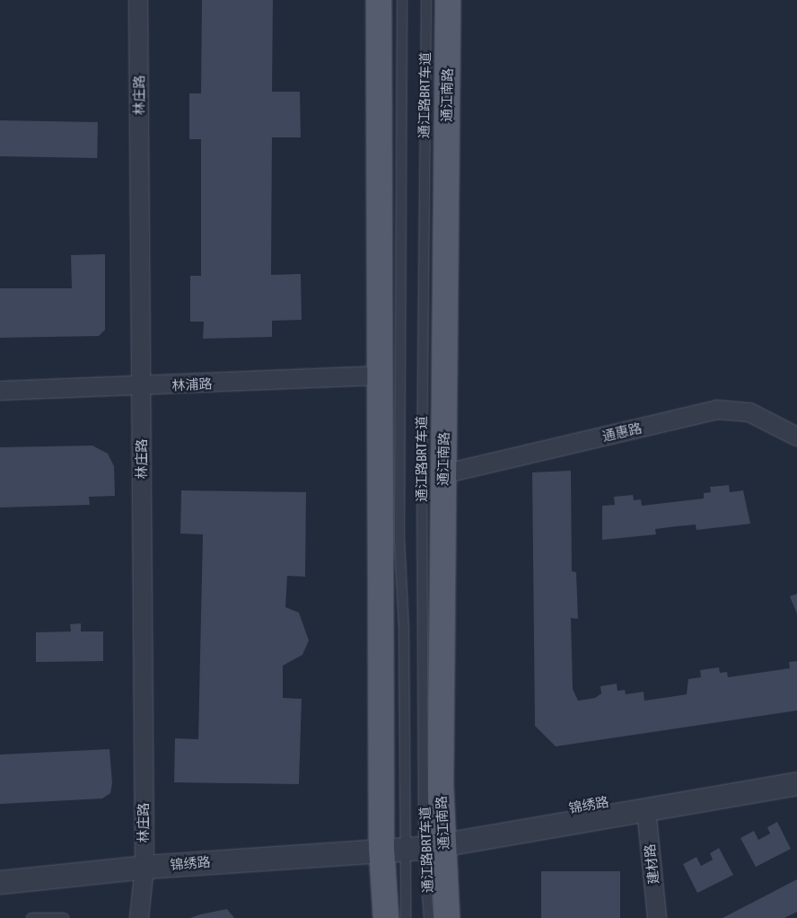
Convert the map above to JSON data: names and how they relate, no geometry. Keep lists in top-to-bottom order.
{
  "streets": {
    "main road": ["通江南路"],
    "street": [
      "林庄路",
      "林浦路",
      "通惠路",
      "锦绣路",
      "建材路"
    ],
    "lane": ["通江路BRT车道"]
  },
  "crossings": [
    ["林庄路", "林浦路"],
    ["林庄路", "锦绣路"],
    ["通江路BRT车道", "通江南路"],
    ["通江路BRT车道", "锦绣路"],
    ["通江南路", "通惠路"],
    ["通江南路", "锦绣路"],
    ["锦绣路", "建材路"]
  ]
}
